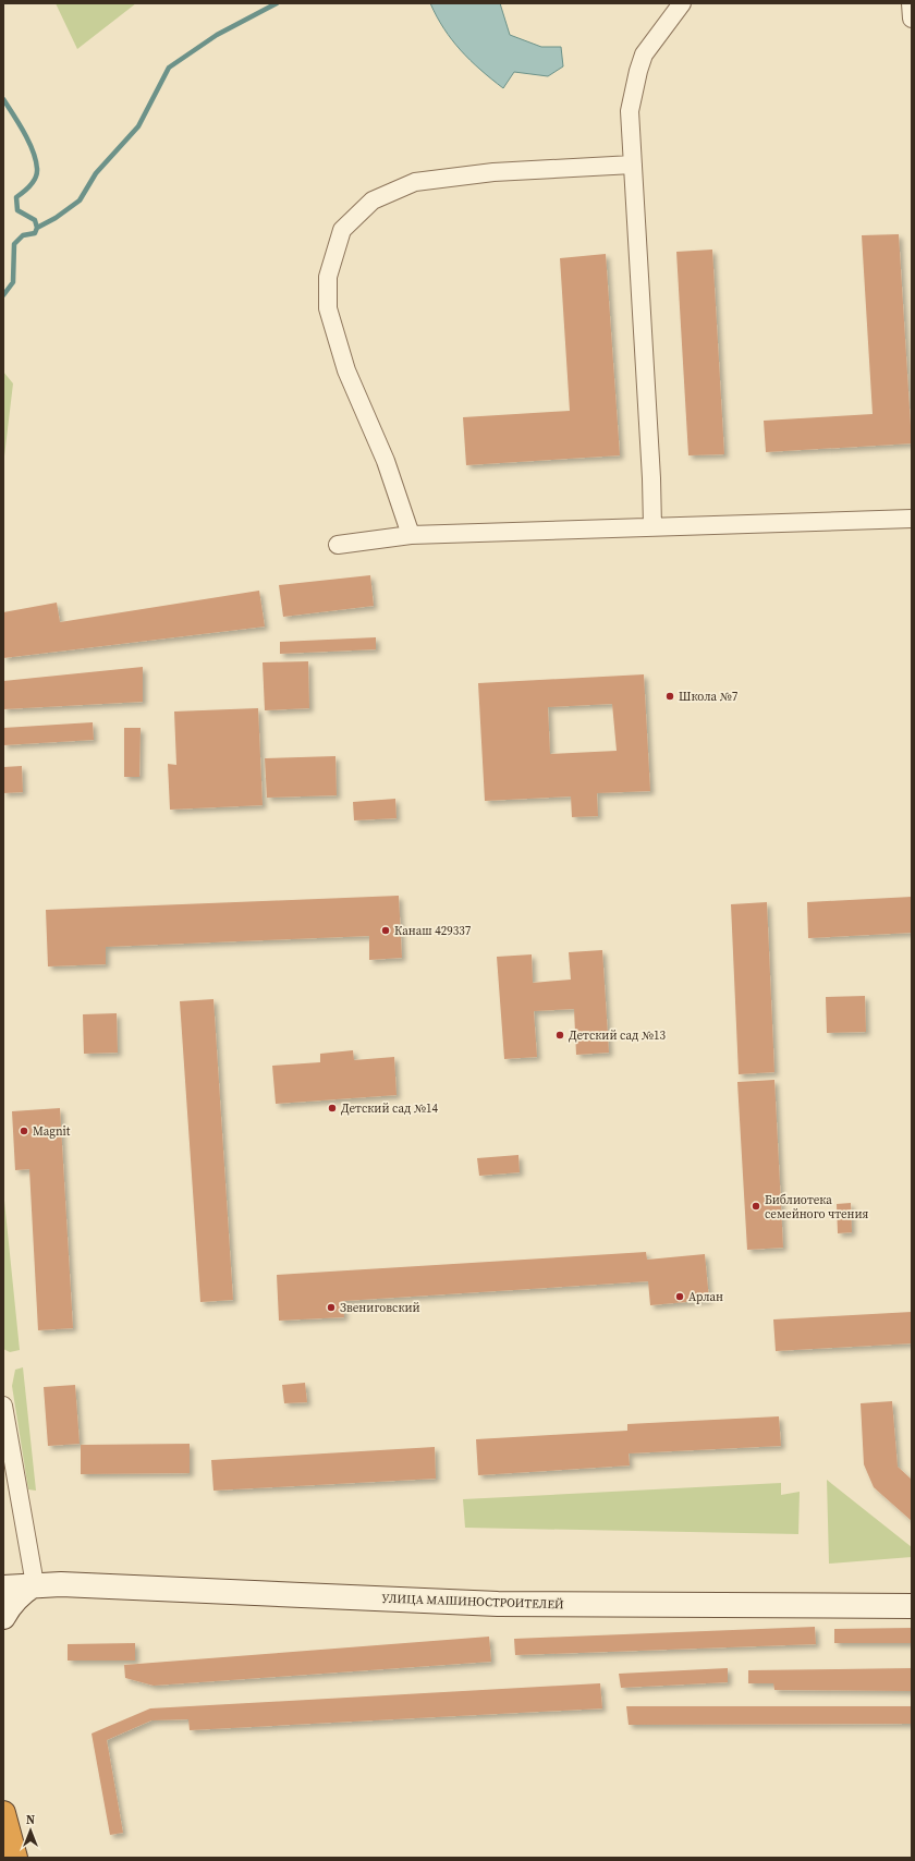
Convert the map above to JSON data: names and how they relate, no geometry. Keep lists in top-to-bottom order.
{
  "streets": {
    "main road": ["УЛИЦА МАШИНОСТРОИТЕЛЕЙ"]
  },
  "places": [
    "Школа №7",
    "Канаш 429337",
    "Детский сад №13",
    "Детский сад №14",
    "Magnit",
    "Библиотека семейного чтения",
    "Арлан",
    "Звениговский"
  ],
  "north": "top"
}
